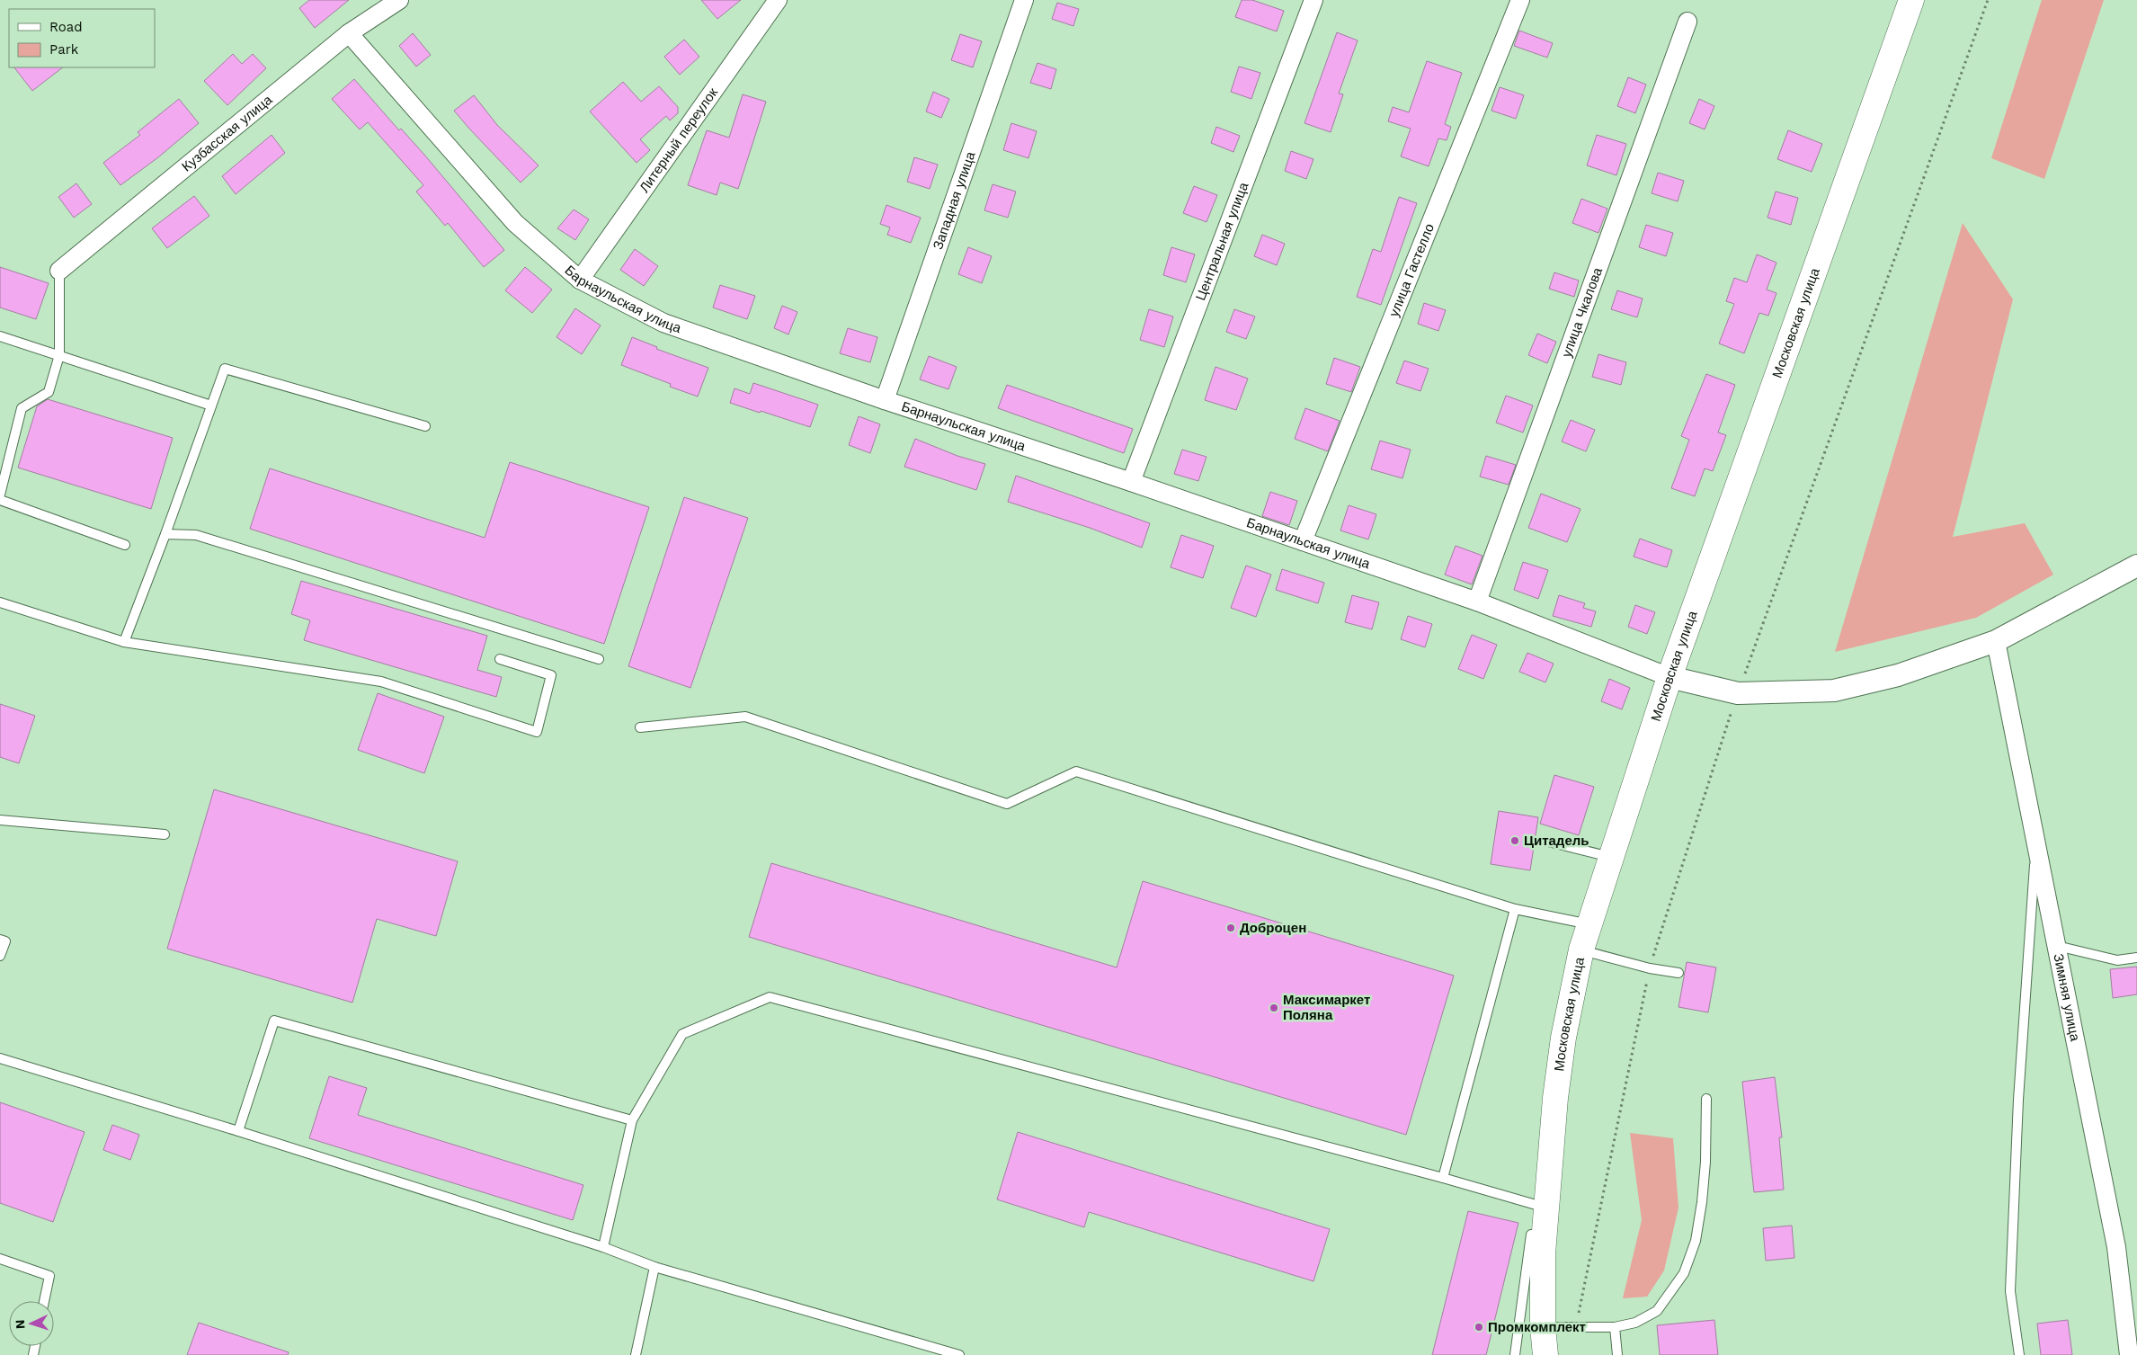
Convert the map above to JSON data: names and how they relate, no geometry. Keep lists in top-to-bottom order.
{
  "streets": {
    "main road": ["Московская улица"],
    "street": [
      "Кузбасская улица",
      "Литерный переулок",
      "Западная улица",
      "Центральная улица",
      "улица Гастелло",
      "Барнаульская улица",
      "улица Чкалова",
      "Зимняя улица"
    ]
  },
  "crossings": [
    ["Кузбасская улица", "Барнаульская улица"],
    ["Литерный переулок", "Барнаульская улица"],
    ["Западная улица", "Барнаульская улица"],
    ["Центральная улица", "Барнаульская улица"],
    ["улица Гастелло", "Барнаульская улица"],
    ["Барнаульская улица", "улица Чкалова"],
    ["Барнаульская улица", "Московская улица"]
  ],
  "places": [
    "Цитадель",
    "Доброцен",
    "Максимаркет Поляна",
    "Промкомплект"
  ],
  "legend": ["Road", "Park"],
  "north": "left"
}
